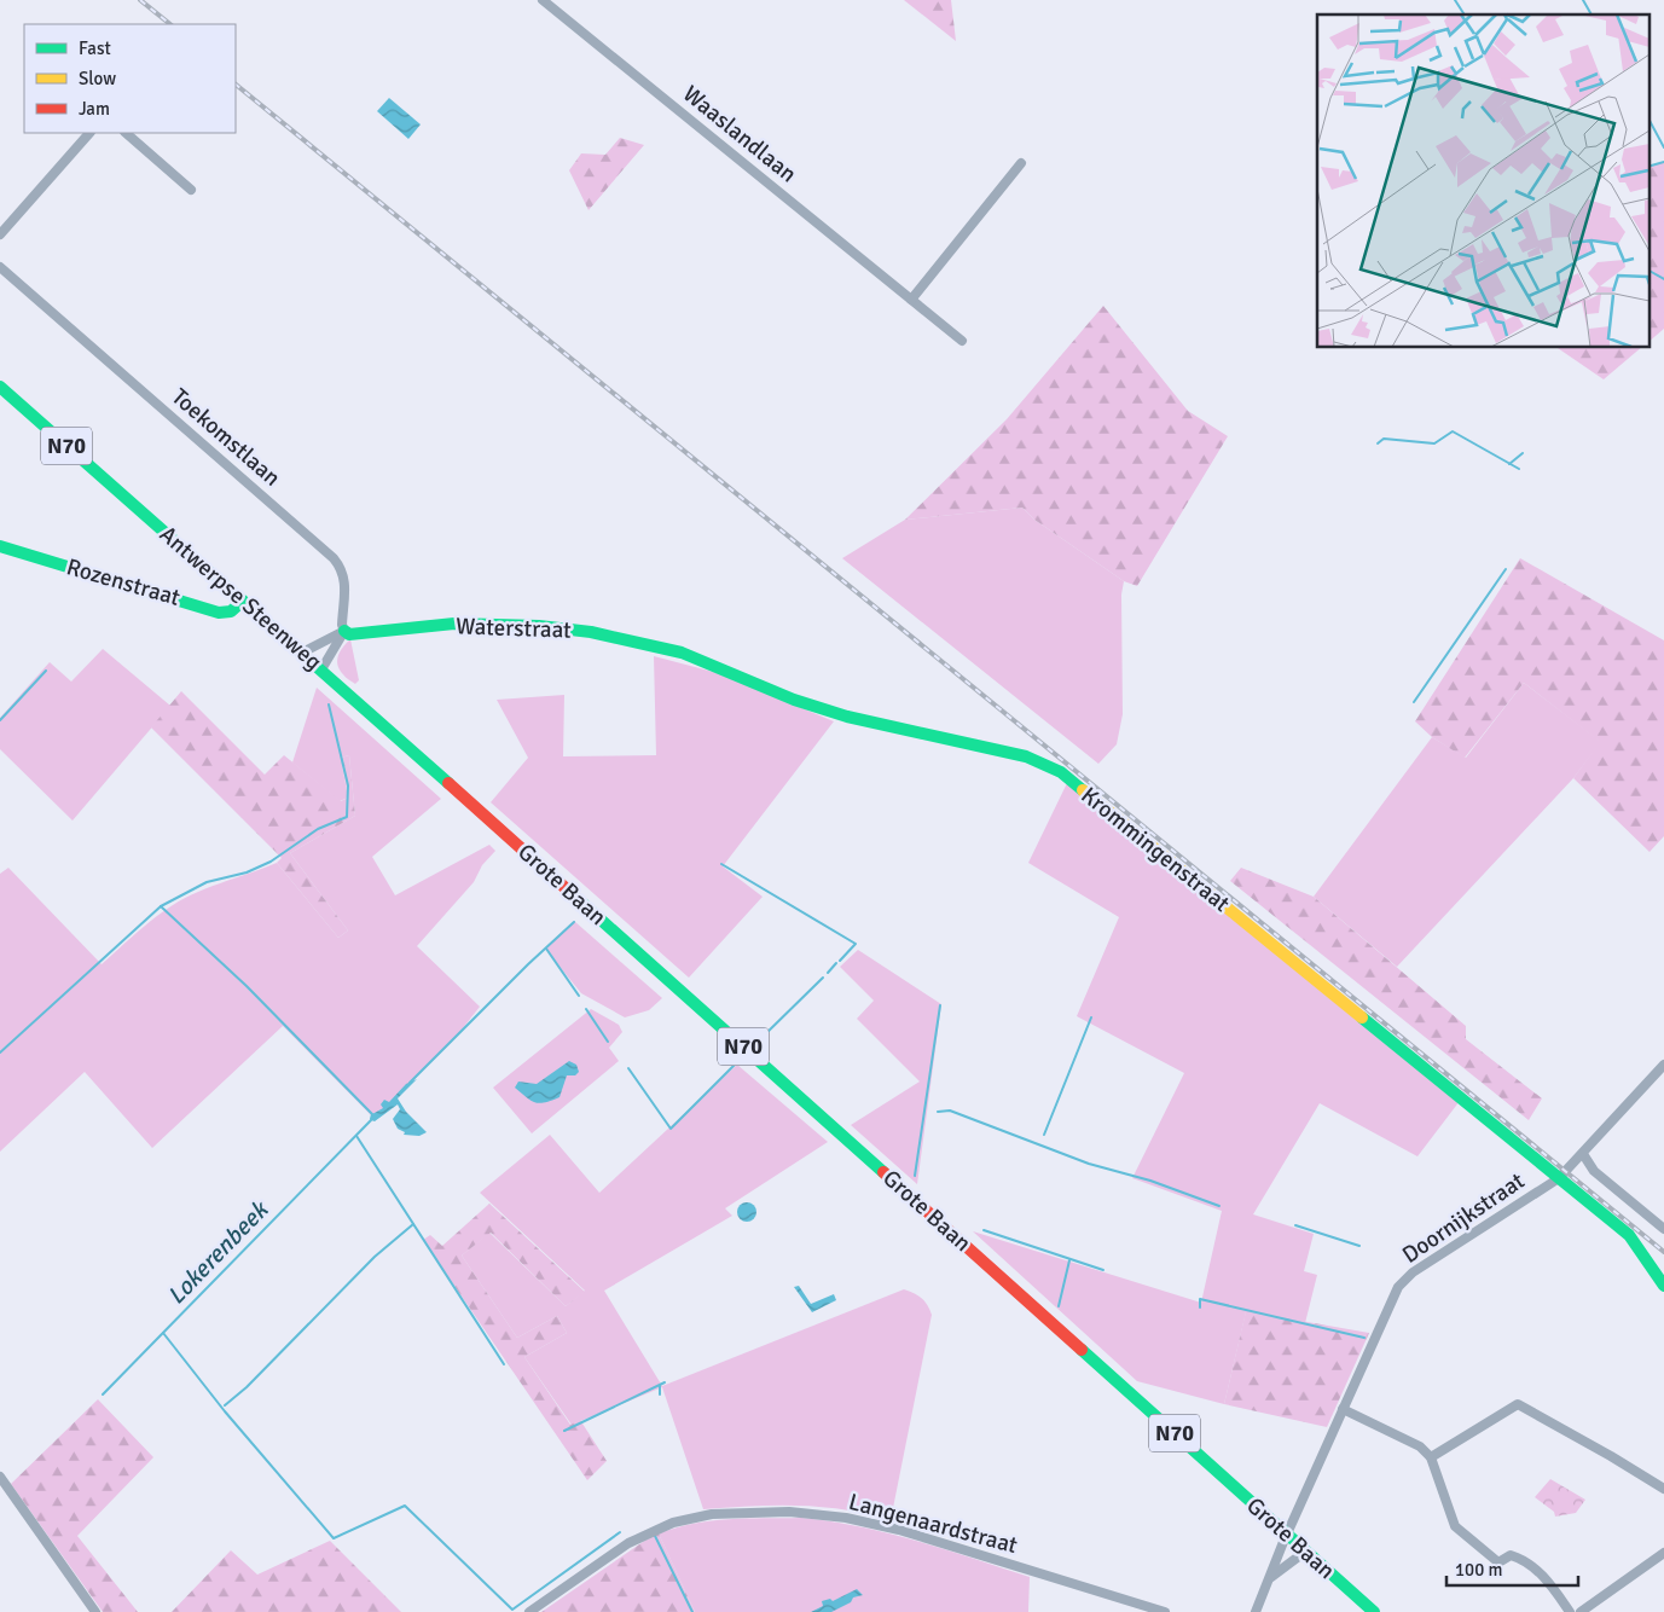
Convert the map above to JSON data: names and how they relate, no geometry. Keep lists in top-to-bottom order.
{
  "streets": {
    "main road": [
      "N70",
      "Rozenstraat",
      "Antwerpse Steenweg",
      "Waterstraat",
      "Krommingenstraat",
      "Grote Baan"
    ],
    "street": [
      "Waaslandlaan",
      "Toekomstlaan",
      "Doornijkstraat",
      "Langenaardstraat"
    ]
  },
  "crossings": [
    ["Toekomstlaan", "Waterstraat"],
    ["Rozenstraat", "Antwerpse Steenweg"],
    ["Antwerpse Steenweg", "Grote Baan"],
    ["Waterstraat", "Krommingenstraat"],
    ["Krommingenstraat", "Doornijkstraat"],
    ["Grote Baan", "Doornijkstraat"]
  ],
  "water": ["Lokerenbeek"],
  "legend": ["Fast", "Slow", "Jam"],
  "scale_bar": "100 m"
}
